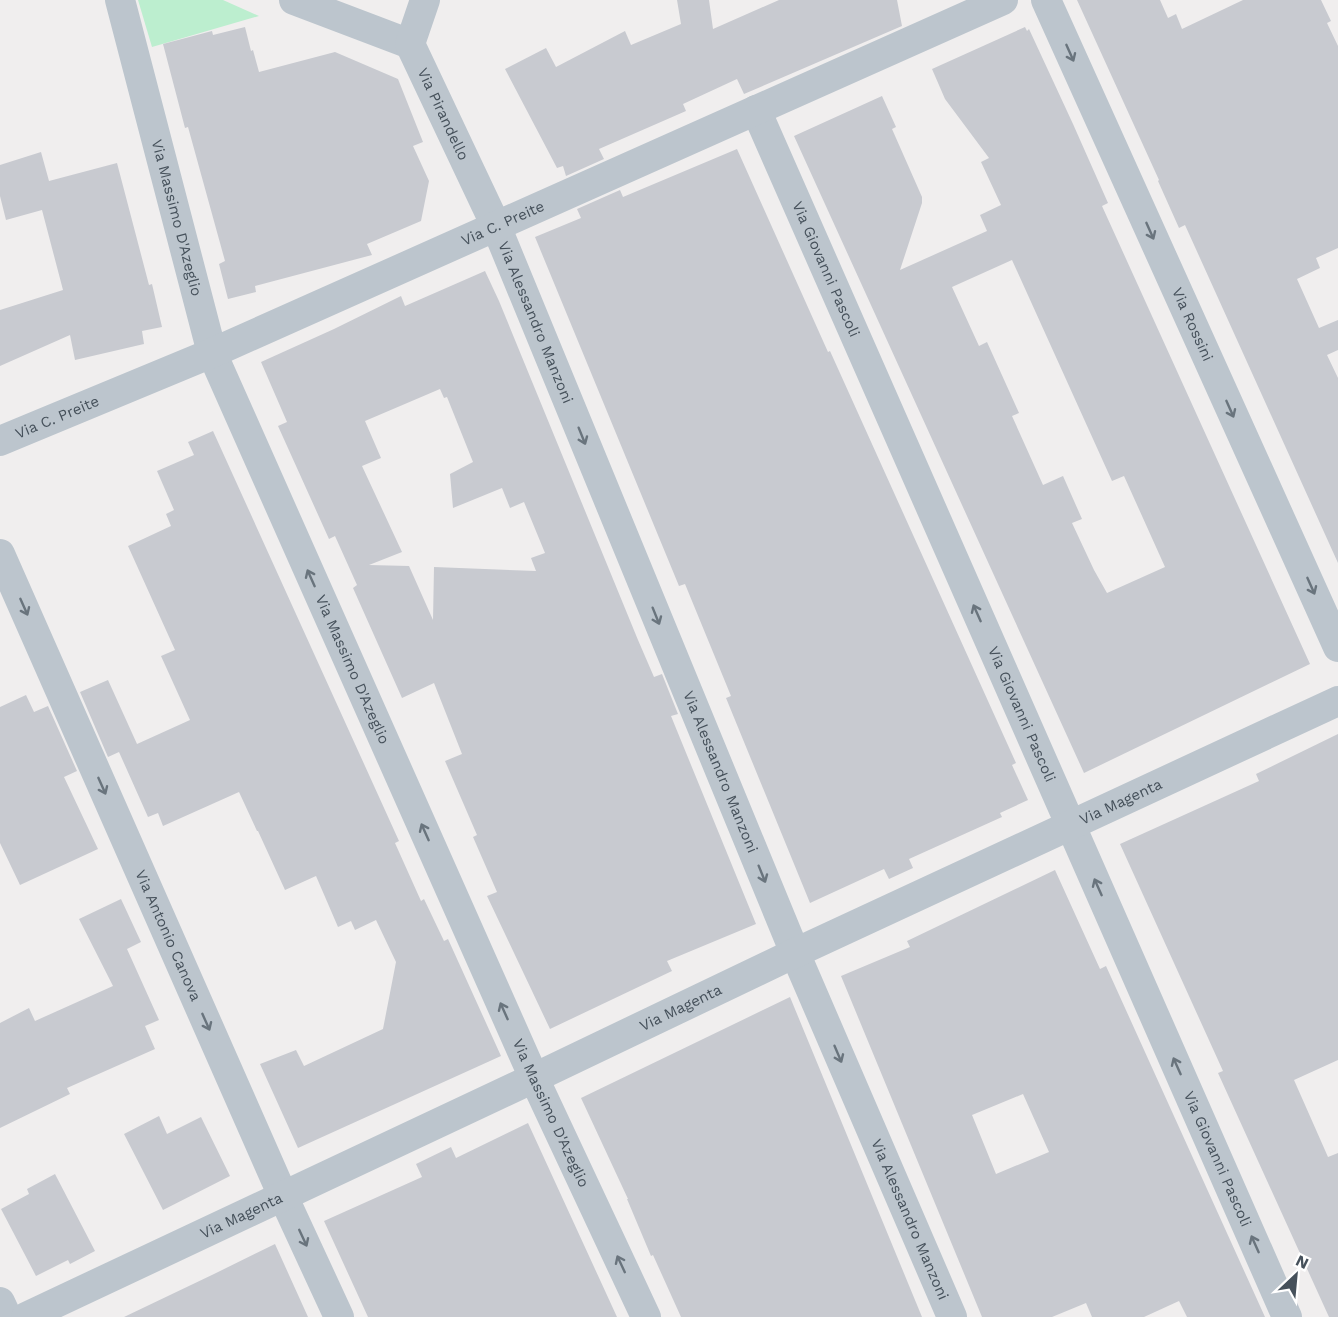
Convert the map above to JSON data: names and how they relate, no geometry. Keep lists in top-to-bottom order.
{
  "streets": {
    "street": [
      "Via Pirandello",
      "Via Massimo D'Azeglio",
      "Via C. Preite",
      "Via Giovanni Pascoli",
      "Via Rossini",
      "Via Alessandro Manzoni",
      "Via Magenta",
      "Via Antonio Canova"
    ]
  },
  "crossings": [
    ["Via Pirandello", "Via C. Preite"],
    ["Via Pirandello", "Via Alessandro Manzoni"],
    ["Via Massimo D'Azeglio", "Via C. Preite"],
    ["Via Massimo D'Azeglio", "Via Magenta"],
    ["Via C. Preite", "Via Giovanni Pascoli"],
    ["Via C. Preite", "Via Alessandro Manzoni"],
    ["Via Giovanni Pascoli", "Via Magenta"],
    ["Via Alessandro Manzoni", "Via Magenta"],
    ["Via Magenta", "Via Antonio Canova"]
  ],
  "one_way": [
    "Via Massimo D'Azeglio",
    "Via Giovanni Pascoli",
    "Via Rossini",
    "Via Alessandro Manzoni",
    "Via Antonio Canova"
  ],
  "north": "top right"
}
